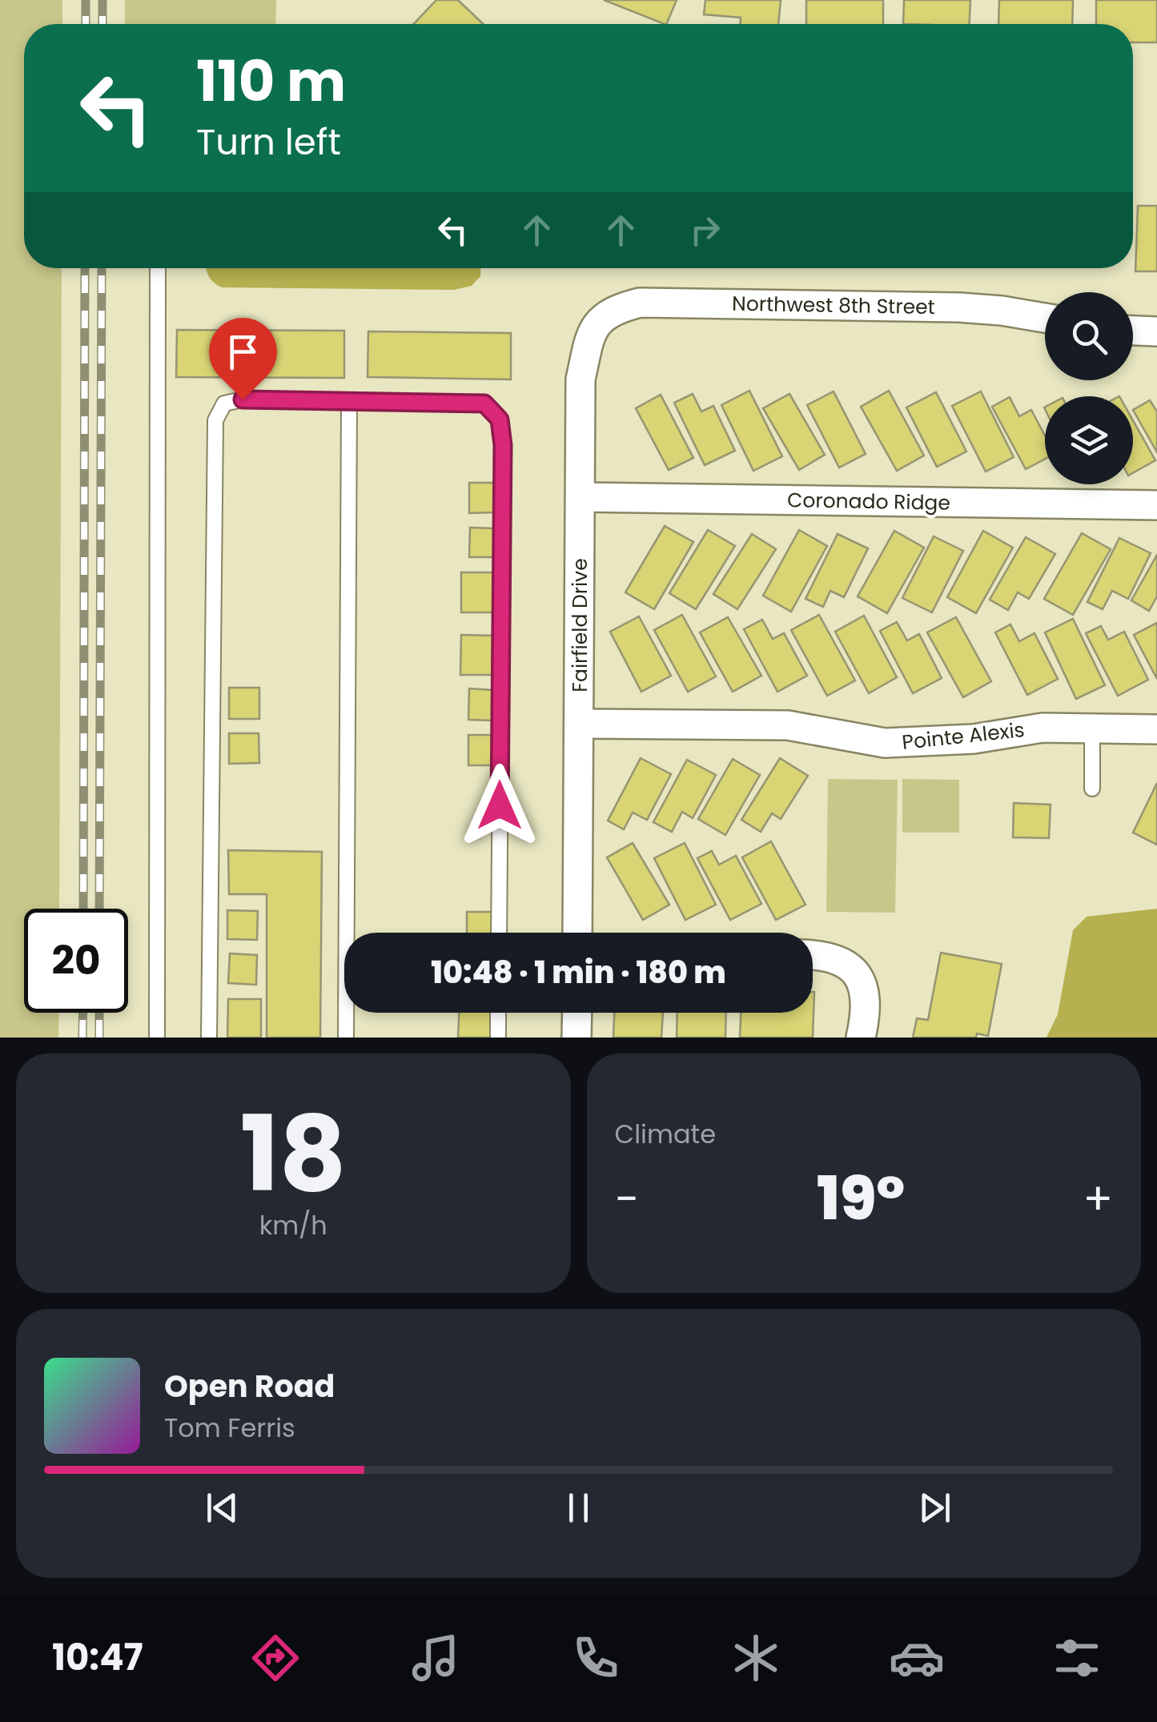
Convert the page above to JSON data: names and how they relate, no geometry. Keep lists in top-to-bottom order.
{
  "streets": {
    "street": [
      "Northwest 8th Street",
      "Coronado Ridge",
      "Fairfield Drive",
      "Pointe Alexis"
    ]
  },
  "crossings": [
    ["Northwest 8th Street", "Fairfield Drive"],
    ["Coronado Ridge", "Fairfield Drive"],
    ["Fairfield Drive", "Pointe Alexis"]
  ],
  "page": {
    "turn": ["110 m", "Turn left"],
    "limit": "20",
    "trip": "10:48 · 1 min · 180 m",
    "tile": [
      ["18", "km/h"],
      "Climate"
    ],
    "heat": ["−", "19°", "+"],
    "song": ["Open Road", "Tom Ferris"],
    "tabs": "10:47"
  }
}
